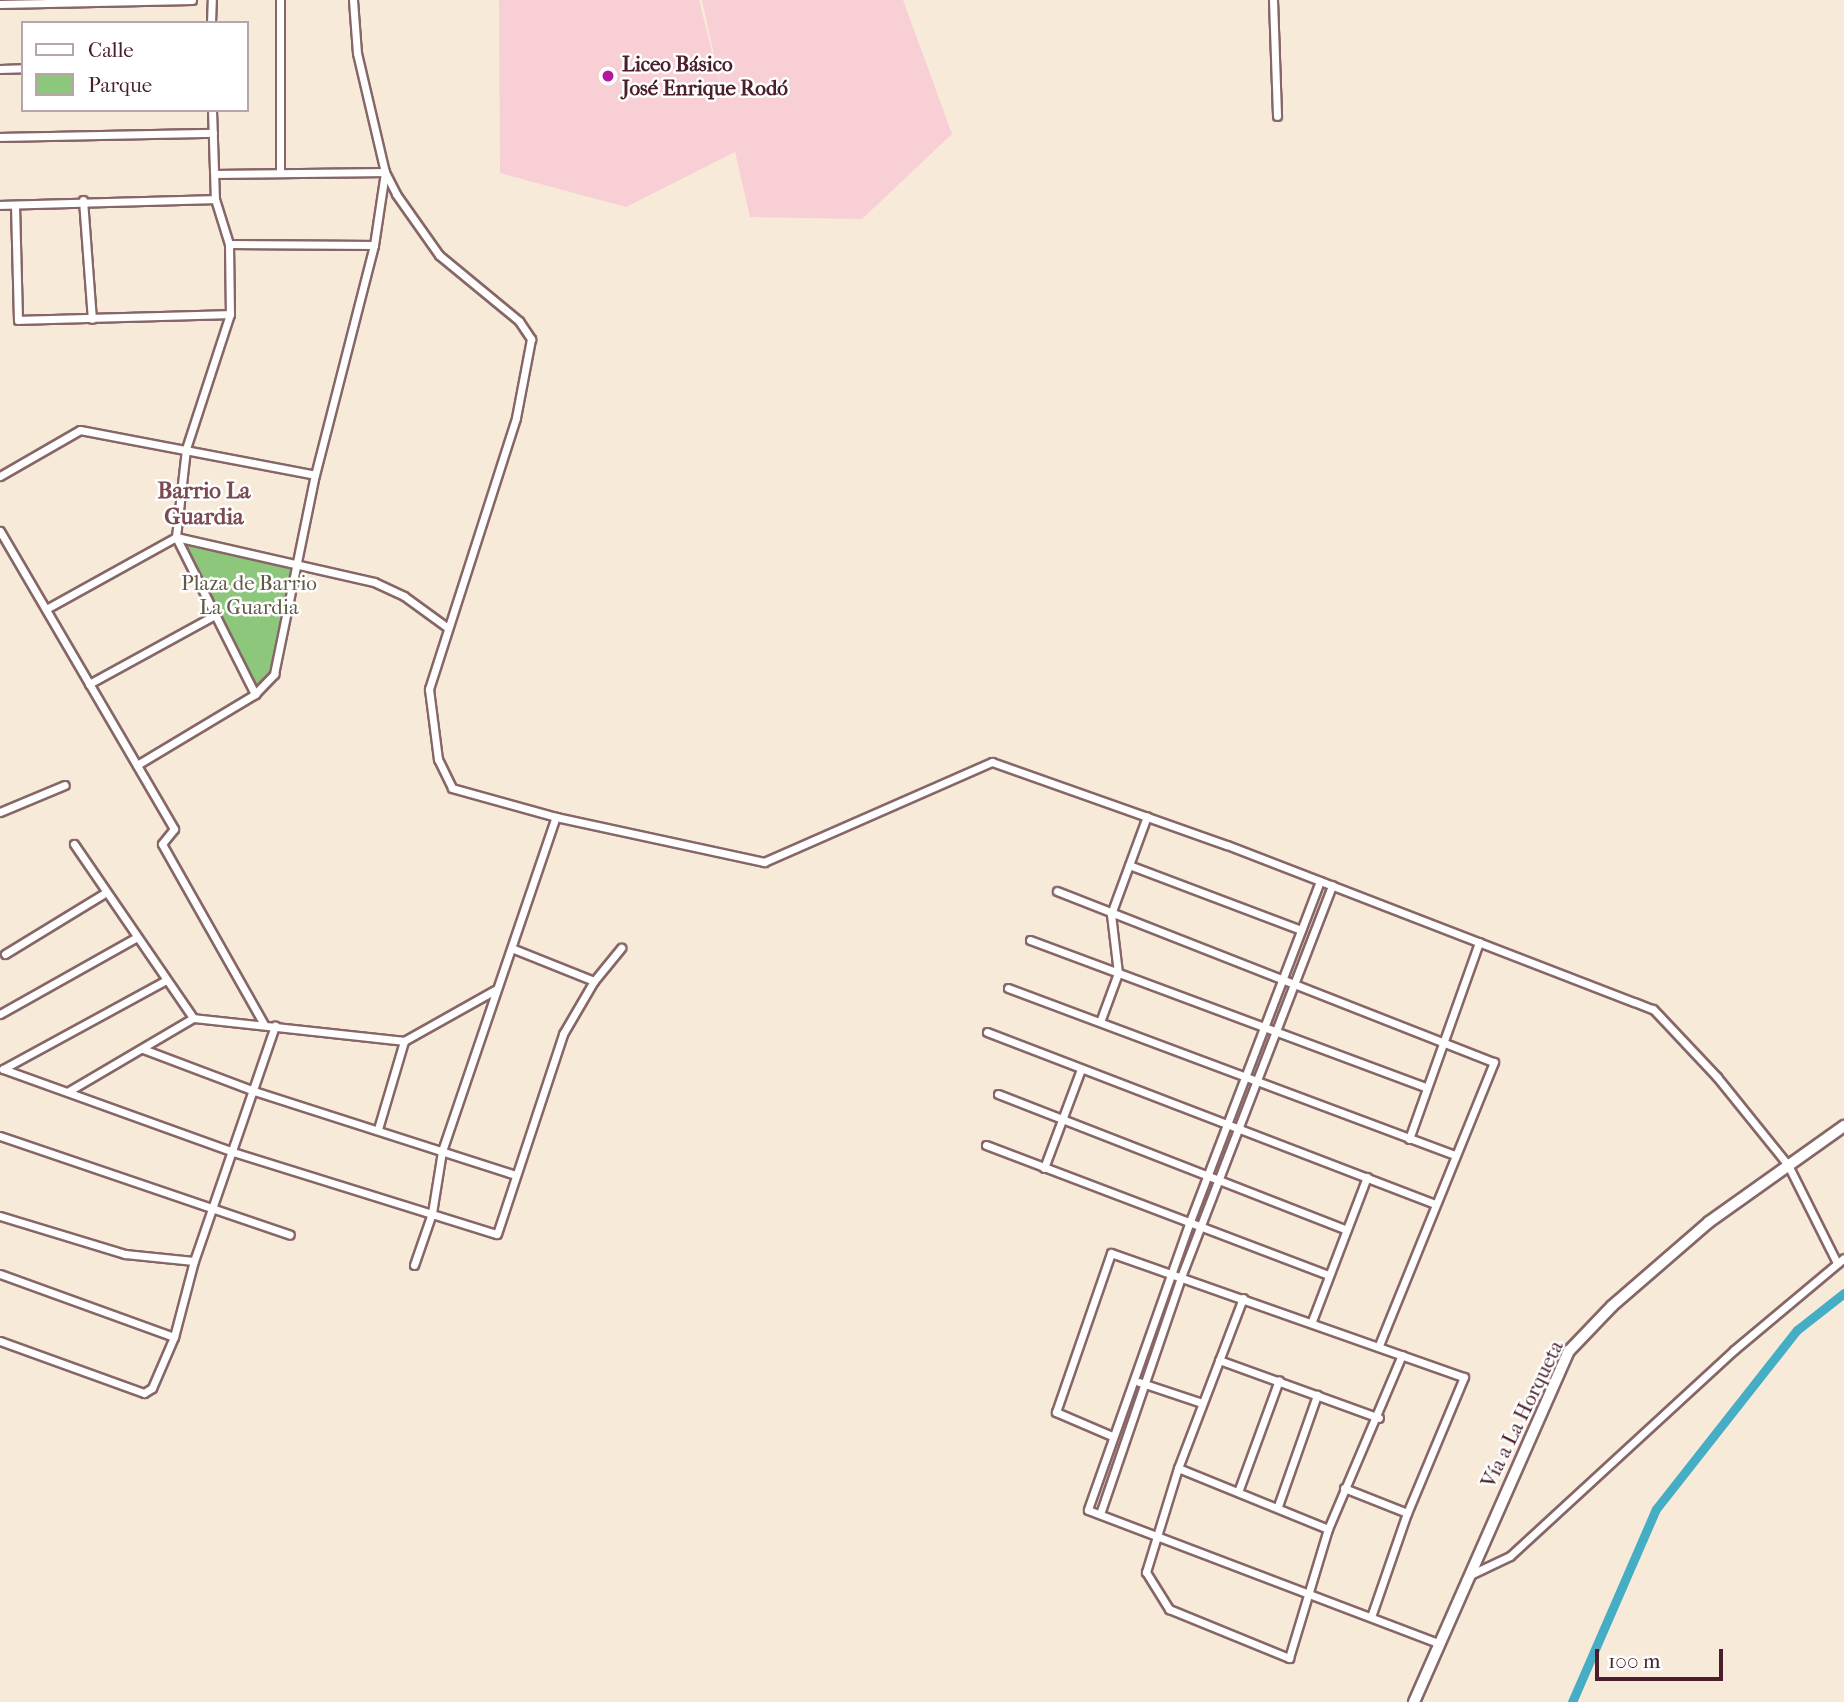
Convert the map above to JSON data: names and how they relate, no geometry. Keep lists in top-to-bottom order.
{
  "streets": {
    "main road": ["Vía a La Horqueta"]
  },
  "districts": ["Barrio La Guardia"],
  "parks": ["Plaza de Barrio La Guardia"],
  "places": ["Liceo Básico José Enrique Rodó"],
  "legend": ["Calle", "Parque"],
  "scale_bar": "100 m"
}
